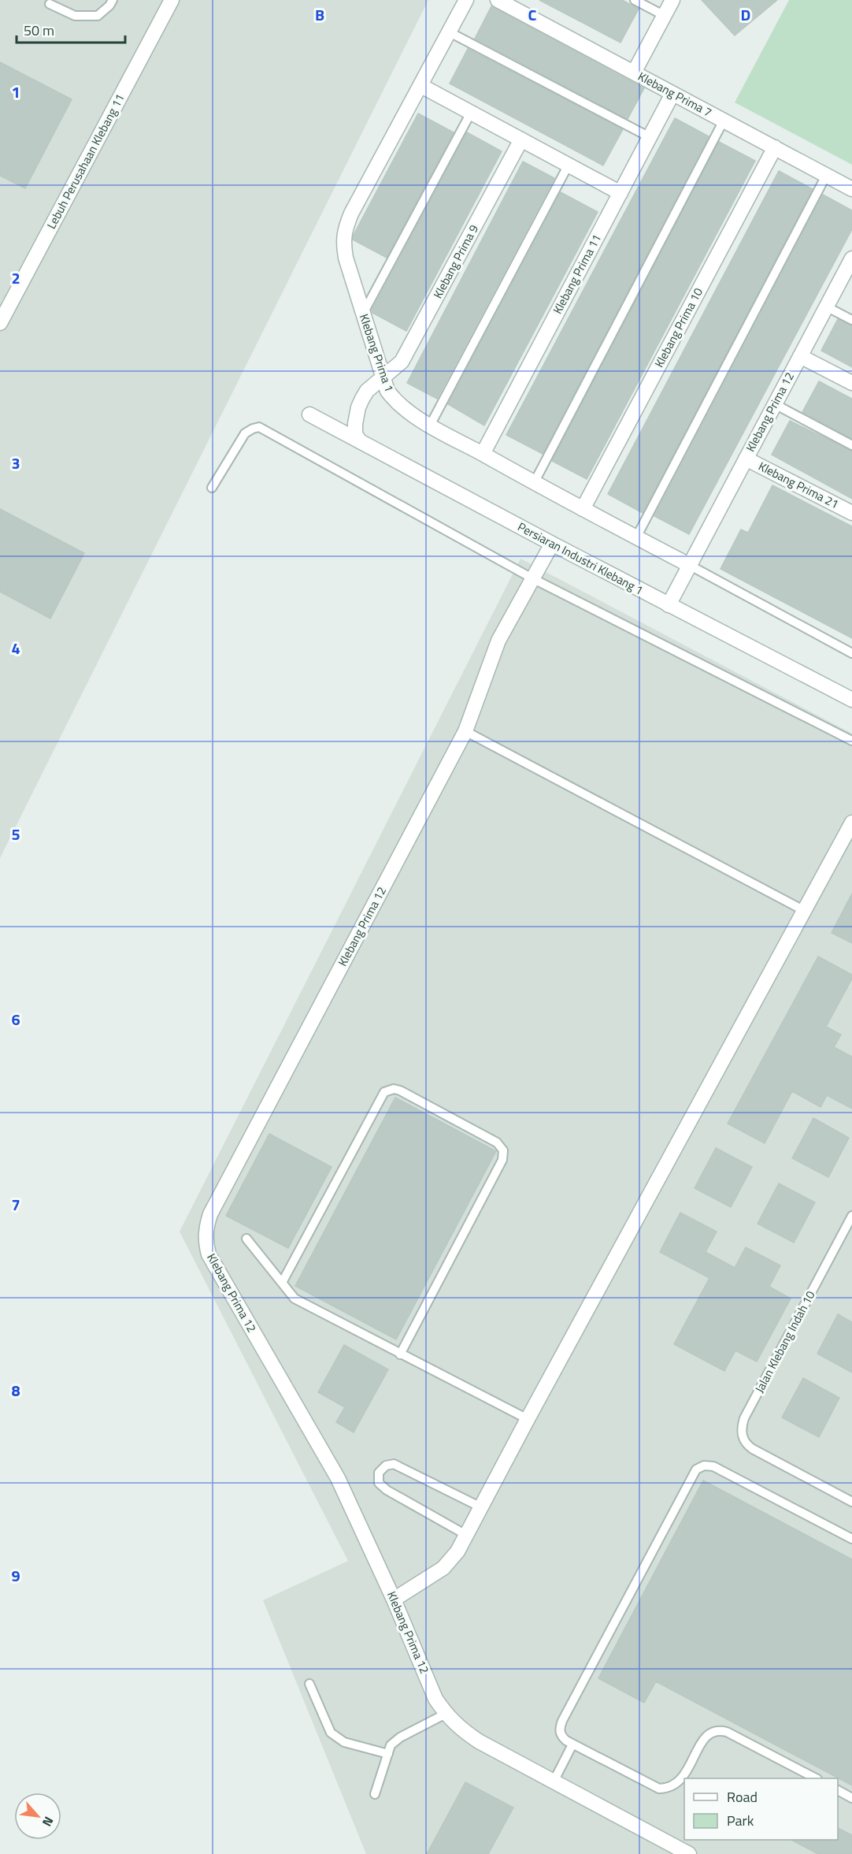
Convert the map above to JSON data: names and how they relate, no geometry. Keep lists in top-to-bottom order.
{
  "streets": {
    "street": [
      "Klebang Prima 7",
      "Lebuh Perusahaan Klebang 11",
      "Klebang Prima 9",
      "Klebang Prima 11",
      "Klebang Prima 10",
      "Klebang Prima 1",
      "Klebang Prima 12",
      "Klebang Prima 21",
      "Persiaran Industri Klebang 1"
    ],
    "lane": ["Jalan Klebang Indah 10"]
  },
  "crossings": [
    ["Klebang Prima 7", "Klebang Prima 11"],
    ["Klebang Prima 7", "Klebang Prima 10"],
    ["Klebang Prima 9", "Klebang Prima 1"],
    ["Klebang Prima 9", "Persiaran Industri Klebang 1"],
    ["Klebang Prima 11", "Klebang Prima 1"],
    ["Klebang Prima 10", "Klebang Prima 1"],
    ["Klebang Prima 1", "Klebang Prima 12"],
    ["Klebang Prima 12", "Klebang Prima 21"],
    ["Klebang Prima 12", "Persiaran Industri Klebang 1"]
  ],
  "legend": ["Road", "Park"],
  "scale_bar": "50 m",
  "north": "bottom right",
  "grid": {
    "columns": ["B", "C", "D"],
    "rows": [
      "1",
      "2",
      "3",
      "4",
      "5",
      "6",
      "7",
      "8",
      "9"
    ]
  }
}
